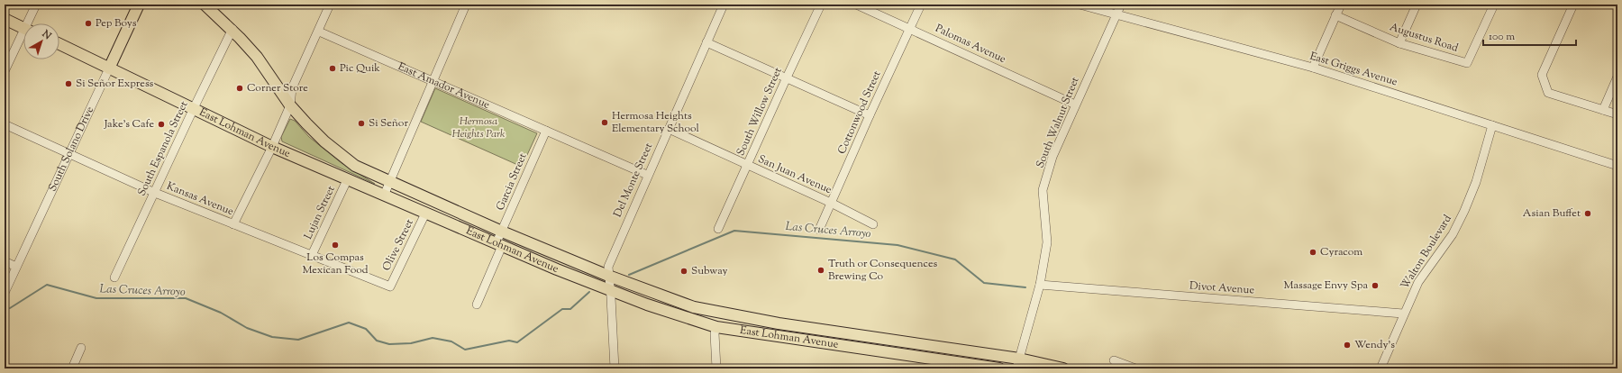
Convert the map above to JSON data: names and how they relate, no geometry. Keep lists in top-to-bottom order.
{
  "streets": {
    "main road": ["East Lohman Avenue", "South Solano Drive"],
    "street": [
      "Augustus Road",
      "Palomas Avenue",
      "East Griggs Avenue",
      "East Amador Avenue",
      "South Willow Street",
      "Cottonwood Street",
      "South Walnut Street",
      "South Espanola Street",
      "San Juan Avenue",
      "Del Monte Street",
      "Garcia Street",
      "Kansas Avenue",
      "Lujan Street",
      "Olive Street",
      "Walton Boulevard",
      "Divot Avenue"
    ]
  },
  "crossings": [
    ["Palomas Avenue", "Cottonwood Street"],
    ["Palomas Avenue", "South Walnut Street"],
    ["East Griggs Avenue", "South Walnut Street"],
    ["East Griggs Avenue", "Walton Boulevard"],
    ["East Amador Avenue", "Del Monte Street"],
    ["East Amador Avenue", "Garcia Street"],
    ["South Willow Street", "San Juan Avenue"],
    ["Cottonwood Street", "San Juan Avenue"],
    ["South Walnut Street", "East Lohman Avenue"],
    ["South Walnut Street", "Divot Avenue"],
    ["East Lohman Avenue", "South Solano Drive"],
    ["East Lohman Avenue", "South Espanola Street"],
    ["East Lohman Avenue", "Del Monte Street"],
    ["East Lohman Avenue", "Garcia Street"],
    ["East Lohman Avenue", "Lujan Street"],
    ["East Lohman Avenue", "Olive Street"],
    ["South Solano Drive", "Kansas Avenue"],
    ["South Espanola Street", "Kansas Avenue"],
    ["San Juan Avenue", "Del Monte Street"],
    ["Kansas Avenue", "Lujan Street"],
    ["Kansas Avenue", "Olive Street"],
    ["Walton Boulevard", "Divot Avenue"]
  ],
  "water": ["Las Cruces Arroyo"],
  "parks": ["Hermosa Heights Park"],
  "places": [
    "Pep Boys",
    "Pic Quik",
    "Si Señor Express",
    "Corner Store",
    "Hermosa Heights Elementary School",
    "Si Señor",
    "Jake's Cafe",
    "Asian Buffet",
    "Los Compas Mexican Food",
    "Cyracom",
    "Truth or Consequences Brewing Co",
    "Subway",
    "Massage Envy Spa",
    "Wendy's"
  ],
  "scale_bar": "100 m",
  "north": "top right"
}
